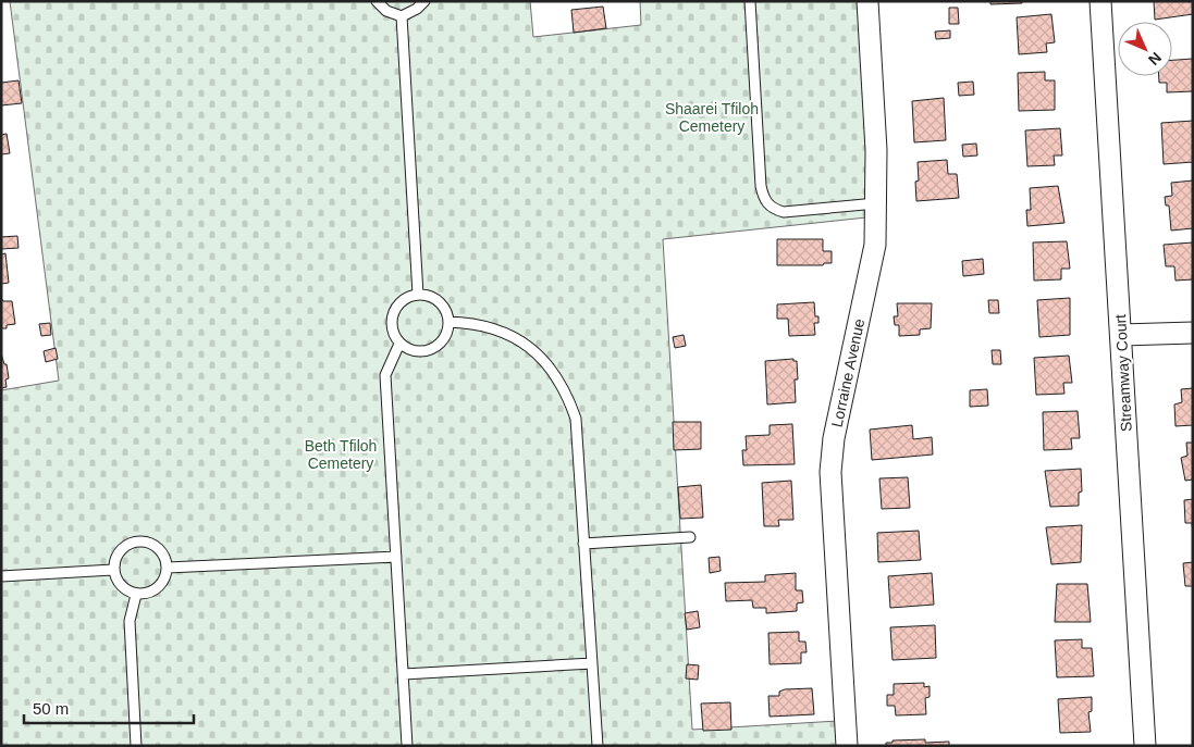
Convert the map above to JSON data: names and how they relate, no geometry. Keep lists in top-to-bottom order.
{
  "streets": {
    "street": ["Lorraine Avenue", "Streamway Court"]
  },
  "parks": ["Shaarei Tfiloh Cemetery", "Beth Tfiloh Cemetery"],
  "scale_bar": "50 m",
  "north": "bottom right"
}
